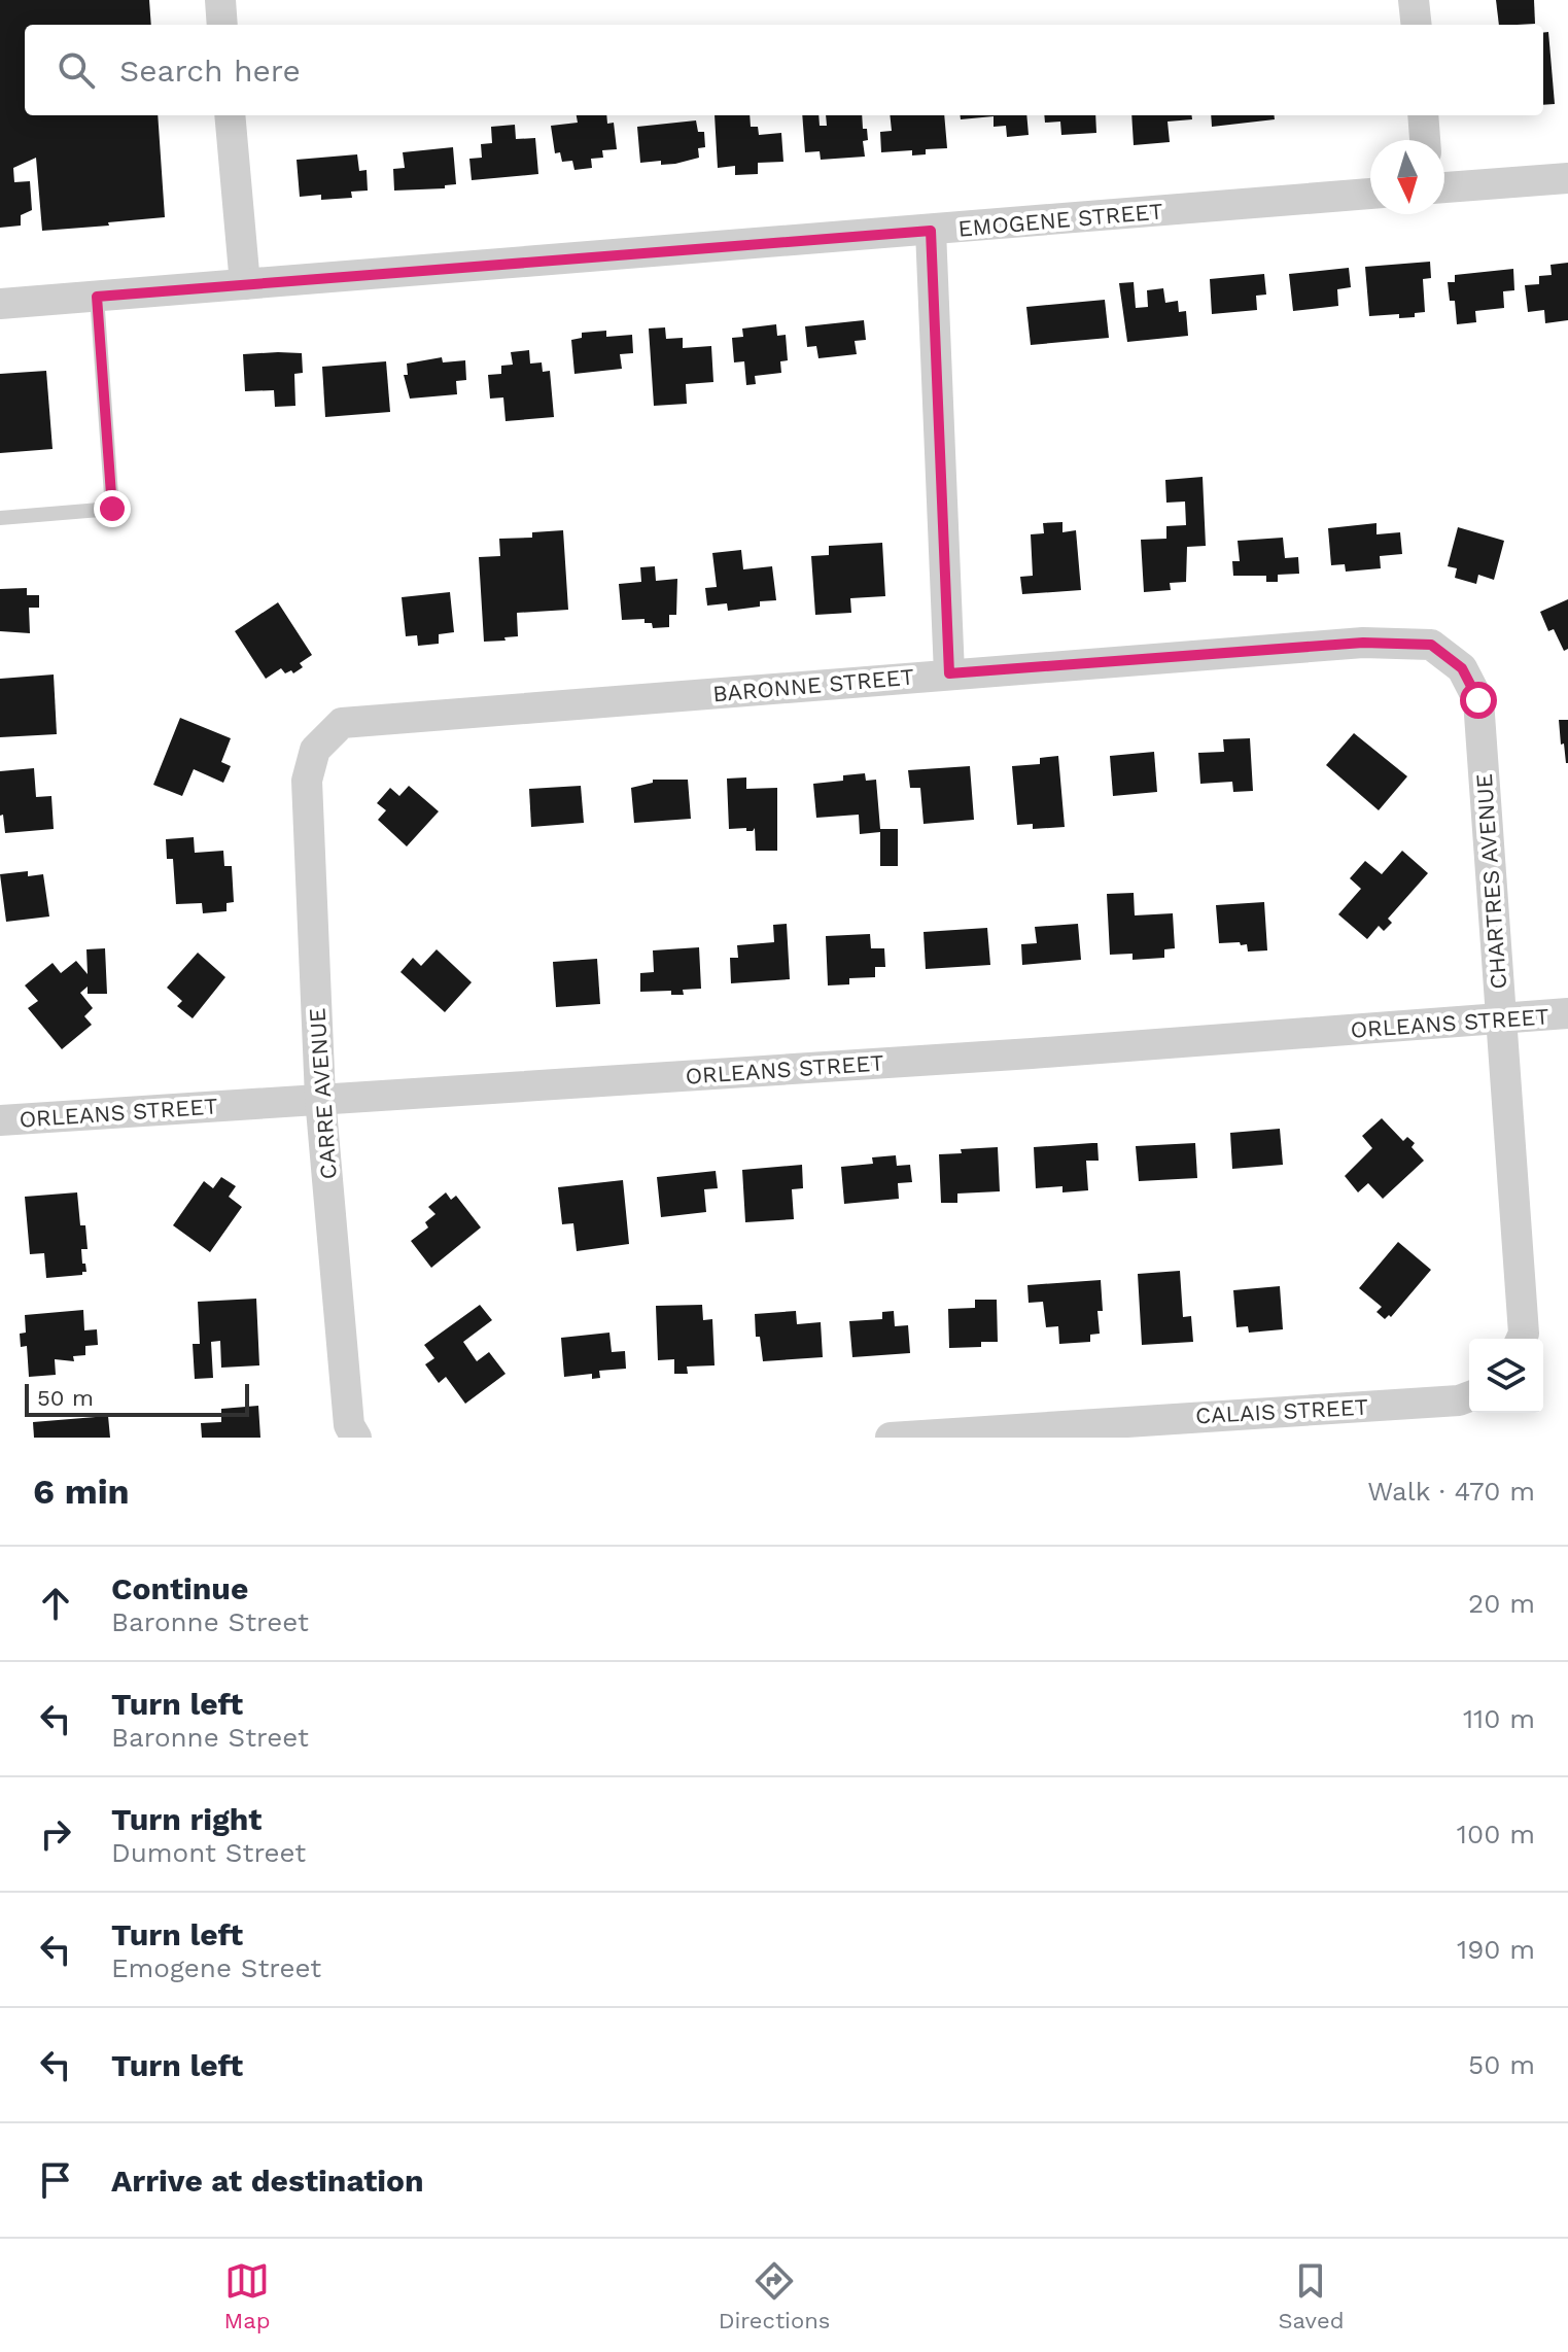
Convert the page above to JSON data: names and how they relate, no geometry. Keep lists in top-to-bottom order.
{
  "streets": {
    "street": [
      "EMOGENE STREET",
      "BARONNE STREET",
      "CHARTRES AVENUE",
      "ORLEANS STREET",
      "CARRE AVENUE",
      "CALAIS STREET"
    ]
  },
  "crossings": [
    ["BARONNE STREET", "CHARTRES AVENUE"],
    ["BARONNE STREET", "CARRE AVENUE"],
    ["CHARTRES AVENUE", "ORLEANS STREET"],
    ["ORLEANS STREET", "CARRE AVENUE"]
  ],
  "scale_bar": "50 m",
  "north": "bottom",
  "page": {
    "search": "Search here",
    "scale": "50 m",
    "heading": ["6 min", "Walk · 470 m"],
    "list": [
      ["Continue", "Baronne Street", "20 m"],
      ["Turn left", "Baronne Street", "110 m"],
      ["Turn right", "Dumont Street", "100 m"],
      ["Turn left", "Emogene Street", "190 m"],
      ["Turn left", "50 m"],
      "Arrive at destination"
    ],
    "nav": ["Map", "Directions", "Saved"]
  }
}
